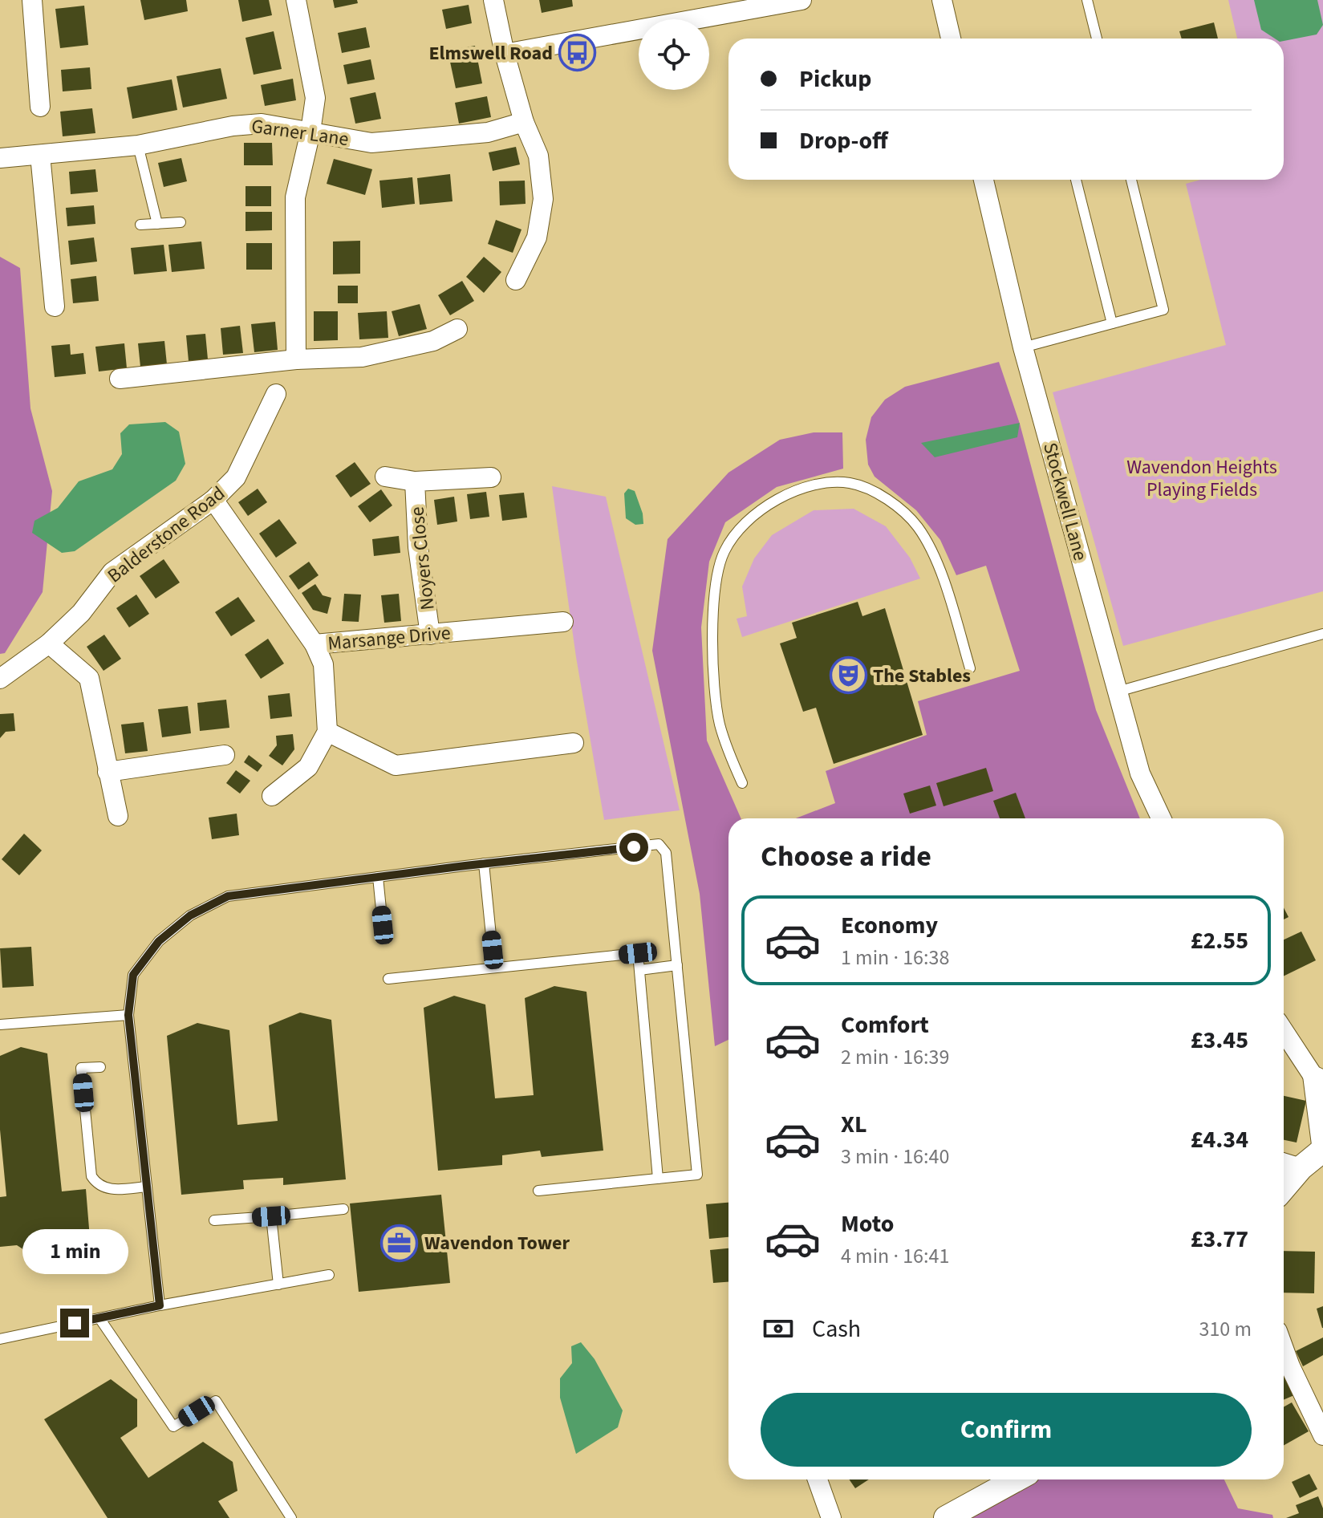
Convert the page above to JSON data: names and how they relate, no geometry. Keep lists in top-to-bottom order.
{
  "streets": {
    "street": [
      "Garner Lane",
      "Stockwell Lane",
      "Balderstone Road",
      "Noyers Close",
      "Marsange Drive"
    ]
  },
  "crossings": [
    ["Balderstone Road", "Marsange Drive"],
    ["Noyers Close", "Marsange Drive"]
  ],
  "parks": ["Wavendon Heights Playing Fields"],
  "places": {
    "bus stop": ["Elmswell Road"],
    "theatre": ["The Stables"],
    "office": ["Wavendon Tower"]
  },
  "page": {
    "banner": ["Pickup", "Drop-off"],
    "heading": "Choose a ride",
    "list": [
      {
        "name": "Economy",
        "note": "1 min · 16:38",
        "value": "£2.55"
      },
      {
        "name": "Comfort",
        "note": "2 min · 16:39",
        "value": "£3.45"
      },
      {
        "name": "XL",
        "note": "3 min · 16:40",
        "value": "£4.34"
      },
      {
        "name": "Moto",
        "note": "4 min · 16:41",
        "value": "£3.77"
      }
    ],
    "bubble": "1 min",
    "pay": ["Cash", "310 m"],
    "buttons": "Confirm"
  }
}
